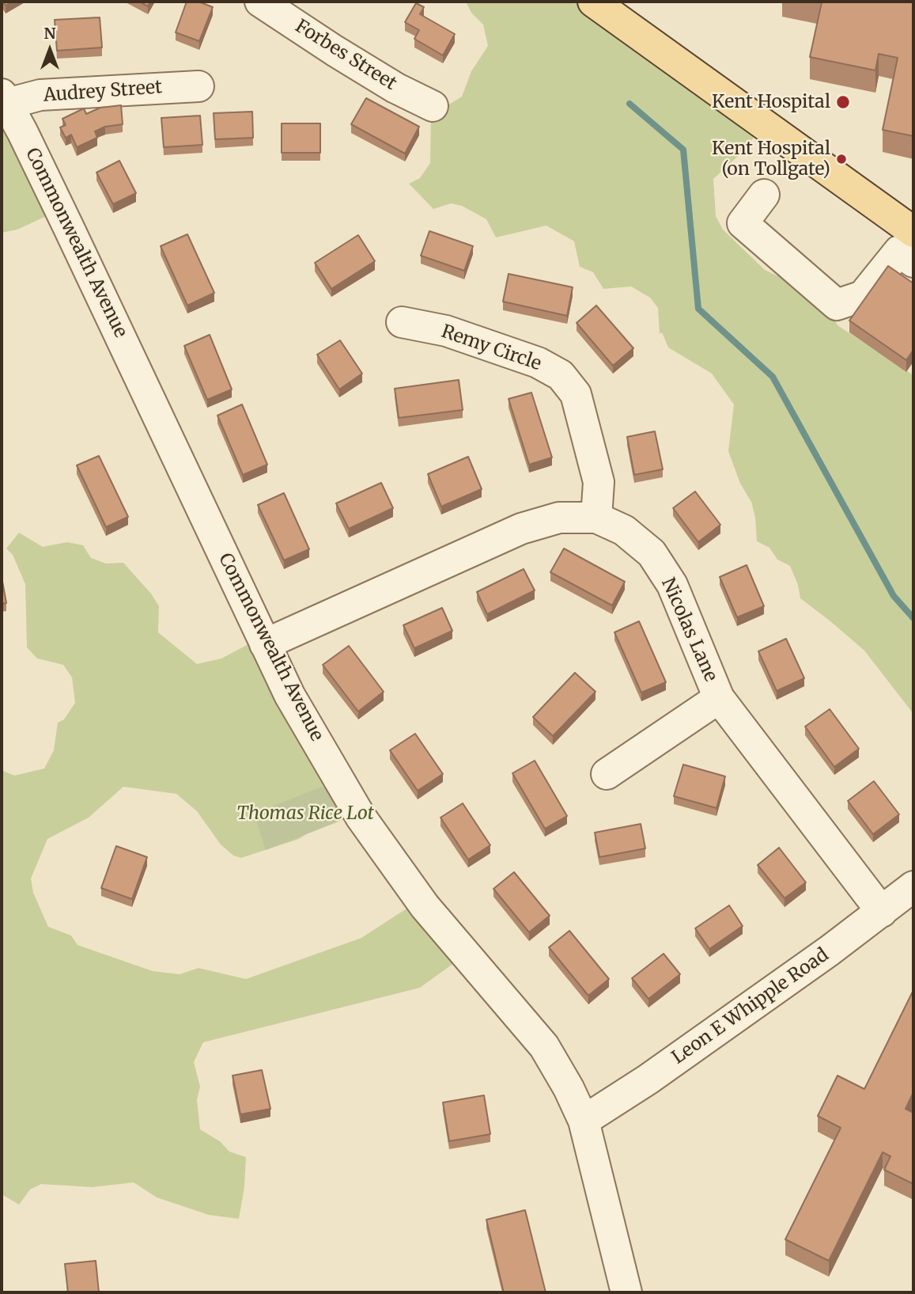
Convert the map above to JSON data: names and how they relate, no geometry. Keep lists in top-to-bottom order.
{
  "streets": {
    "street": [
      "Forbes Street",
      "Audrey Street",
      "Commonwealth Avenue",
      "Remy Circle",
      "Nicolas Lane",
      "Leon E Whipple Road"
    ]
  },
  "crossings": [
    ["Audrey Street", "Commonwealth Avenue"],
    ["Commonwealth Avenue", "Nicolas Lane"],
    ["Commonwealth Avenue", "Leon E Whipple Road"],
    ["Remy Circle", "Nicolas Lane"],
    ["Nicolas Lane", "Leon E Whipple Road"]
  ],
  "parks": ["Thomas Rice Lot"],
  "places": ["Kent Hospital", "Kent Hospital (on Tollgate)"],
  "north": "top"
}
